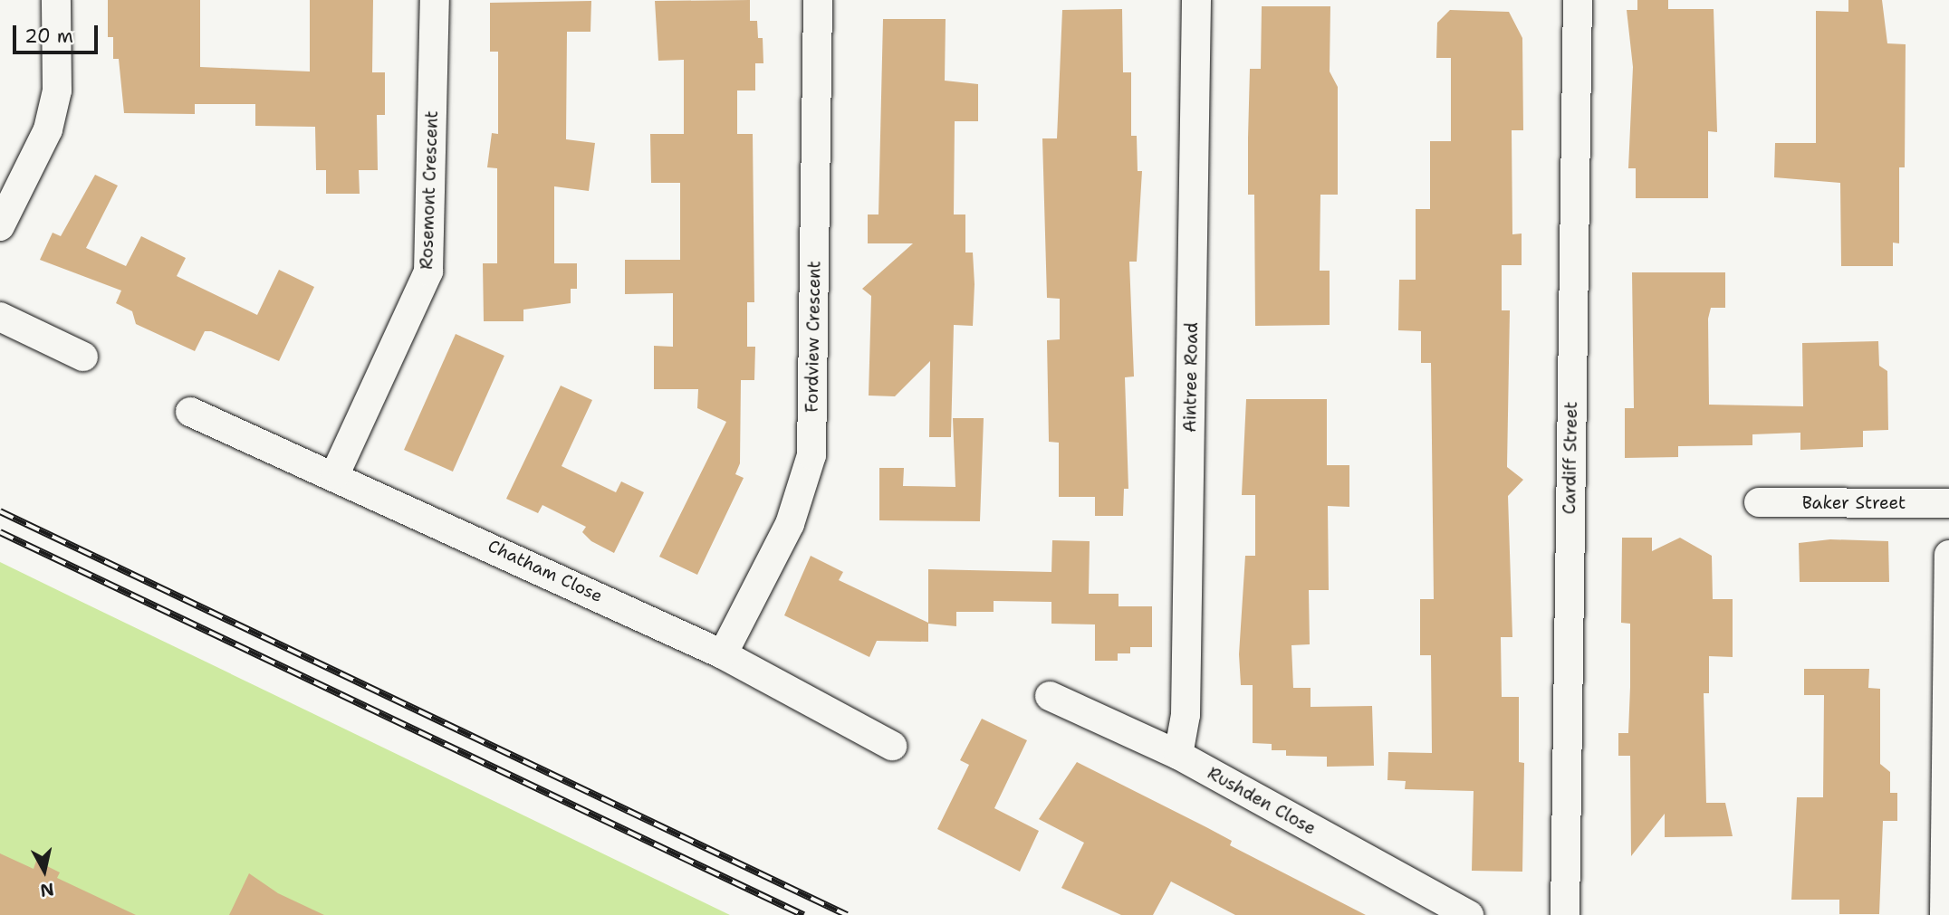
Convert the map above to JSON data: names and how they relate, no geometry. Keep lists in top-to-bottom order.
{
  "streets": {
    "street": [
      "Rosemont Crescent",
      "Fordview Crescent",
      "Aintree Road",
      "Cardiff Street",
      "Baker Street",
      "Chatham Close",
      "Rushden Close"
    ]
  },
  "crossings": [
    ["Rosemont Crescent", "Chatham Close"],
    ["Fordview Crescent", "Chatham Close"],
    ["Aintree Road", "Rushden Close"]
  ],
  "scale_bar": "20 m",
  "north": "bottom"
}
